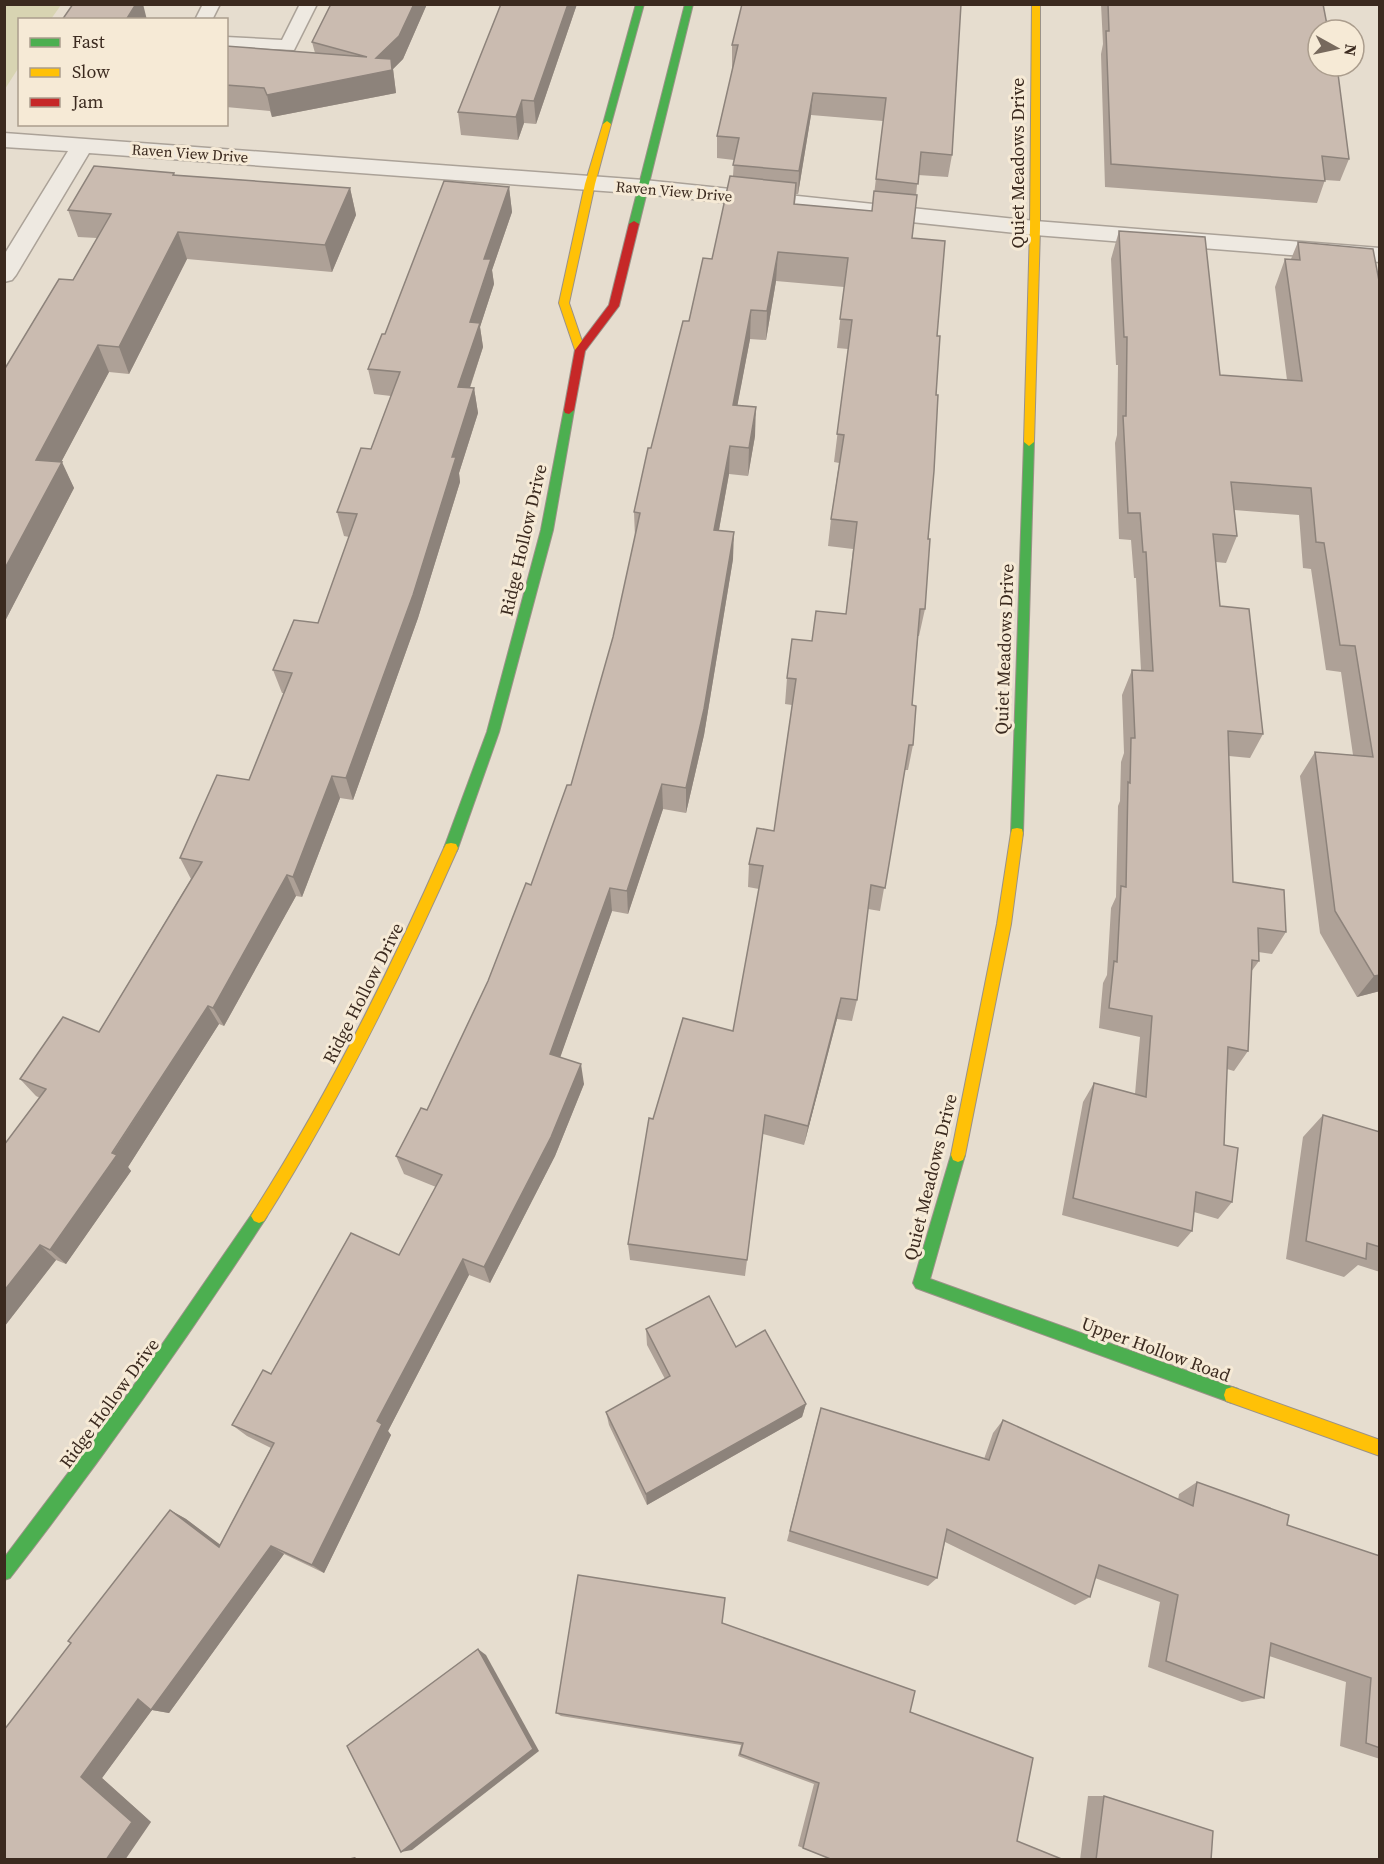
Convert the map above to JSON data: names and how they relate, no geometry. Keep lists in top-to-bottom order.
{
  "streets": {
    "street": [
      "Raven View Drive",
      "Quiet Meadows Drive",
      "Ridge Hollow Drive",
      "Upper Hollow Road"
    ]
  },
  "crossings": [
    ["Raven View Drive", "Quiet Meadows Drive"],
    ["Raven View Drive", "Ridge Hollow Drive"],
    ["Quiet Meadows Drive", "Upper Hollow Road"]
  ],
  "legend": ["Fast", "Slow", "Jam"],
  "north": "right"
}
